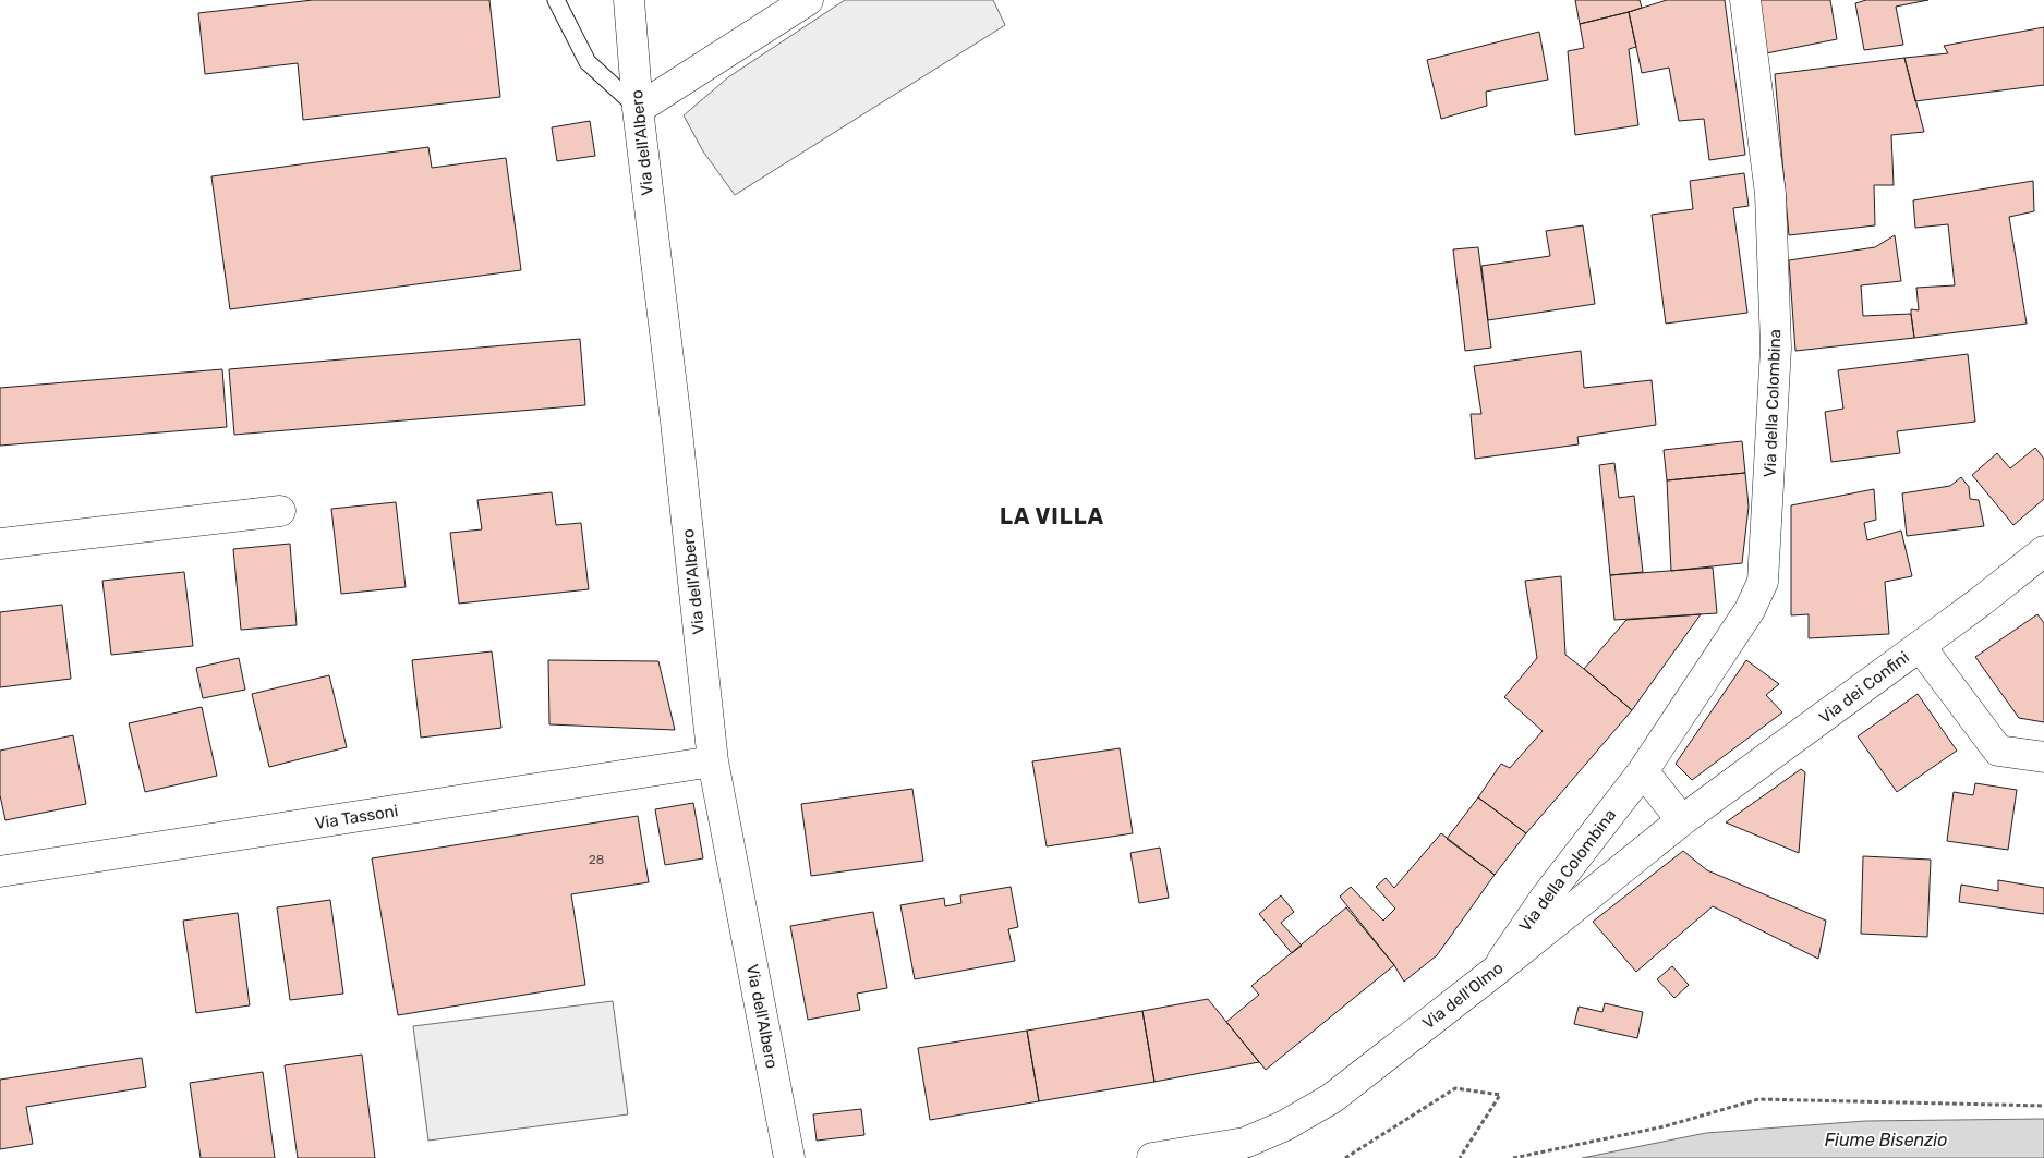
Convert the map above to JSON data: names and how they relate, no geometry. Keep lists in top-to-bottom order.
{
  "streets": {
    "street": [
      "Via dell'Albero",
      "Via della Colombina",
      "Via dei Confini",
      "Via Tassoni",
      "Via dell'Olmo"
    ]
  },
  "crossings": [
    ["Via dell'Albero", "Via Tassoni"],
    ["Via della Colombina", "Via dell'Olmo"],
    ["Via dei Confini", "Via dell'Olmo"]
  ],
  "districts": ["LA VILLA"],
  "water": ["Fiume Bisenzio"],
  "house_numbers": ["28"]
}
